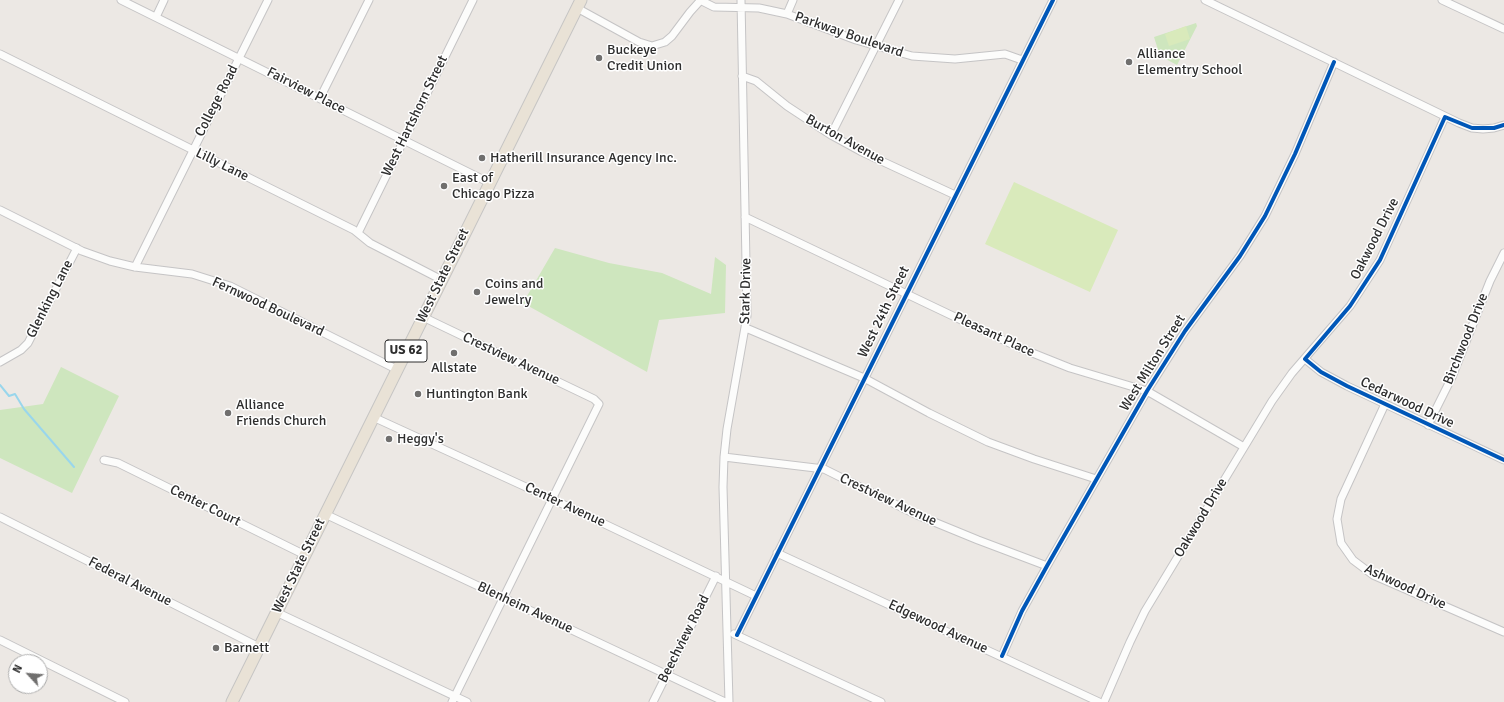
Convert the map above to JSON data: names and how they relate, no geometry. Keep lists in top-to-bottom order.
{
  "streets": {
    "highway": ["West State Street", "US 62"],
    "street": [
      "Parkway Boulevard",
      "Fairview Place",
      "College Road",
      "West Hartshorn Street",
      "Burton Avenue",
      "Lilly Lane",
      "Oakwood Drive",
      "Stark Drive",
      "Glenking Lane",
      "Fernwood Boulevard",
      "West 24th Street",
      "Pleasant Place",
      "Birchwood Drive",
      "Crestview Avenue",
      "West Milton Street",
      "Cedarwood Drive",
      "Center Avenue",
      "Center Court",
      "Federal Avenue",
      "Ashwood Drive",
      "Blenheim Avenue",
      "Edgewood Avenue",
      "Beechview Road"
    ]
  },
  "crossings": [
    ["Parkway Boulevard", "West State Street"],
    ["Parkway Boulevard", "Stark Drive"],
    ["Parkway Boulevard", "West 24th Street"],
    ["Fairview Place", "College Road"],
    ["Fairview Place", "West Hartshorn Street"],
    ["Fairview Place", "West State Street"],
    ["College Road", "Lilly Lane"],
    ["College Road", "Fernwood Boulevard"],
    ["West Hartshorn Street", "Lilly Lane"],
    ["Burton Avenue", "Stark Drive"],
    ["Burton Avenue", "West 24th Street"],
    ["Lilly Lane", "West State Street"],
    ["Oakwood Drive", "Pleasant Place"],
    ["Oakwood Drive", "Cedarwood Drive"],
    ["West State Street", "Fernwood Boulevard"],
    ["West State Street", "Crestview Avenue"],
    ["West State Street", "Center Avenue"],
    ["West State Street", "Center Court"],
    ["West State Street", "Federal Avenue"],
    ["West State Street", "Blenheim Avenue"],
    ["Stark Drive", "Pleasant Place"],
    ["Stark Drive", "Crestview Avenue"],
    ["Stark Drive", "Center Avenue"],
    ["Glenking Lane", "Fernwood Boulevard"],
    ["West 24th Street", "Pleasant Place"],
    ["West 24th Street", "Crestview Avenue"],
    ["West 24th Street", "Center Avenue"],
    ["West 24th Street", "Edgewood Avenue"],
    ["Pleasant Place", "West Milton Street"],
    ["Birchwood Drive", "Cedarwood Drive"],
    ["Crestview Avenue", "West Milton Street"],
    ["Crestview Avenue", "Center Avenue"],
    ["West Milton Street", "Edgewood Avenue"],
    ["Cedarwood Drive", "Ashwood Drive"],
    ["Center Avenue", "Beechview Road"],
    ["Blenheim Avenue", "Beechview Road"]
  ],
  "places": [
    "Buckeye Credit Union",
    "Alliance Elementry School",
    "Hatherill Insurance Agency Inc.",
    "East of Chicago Pizza",
    "Coins and Jewelry",
    "Allstate",
    "Huntington Bank",
    "Alliance Friends Church",
    "Heggy's",
    "Barnett"
  ],
  "north": "top left"
}
